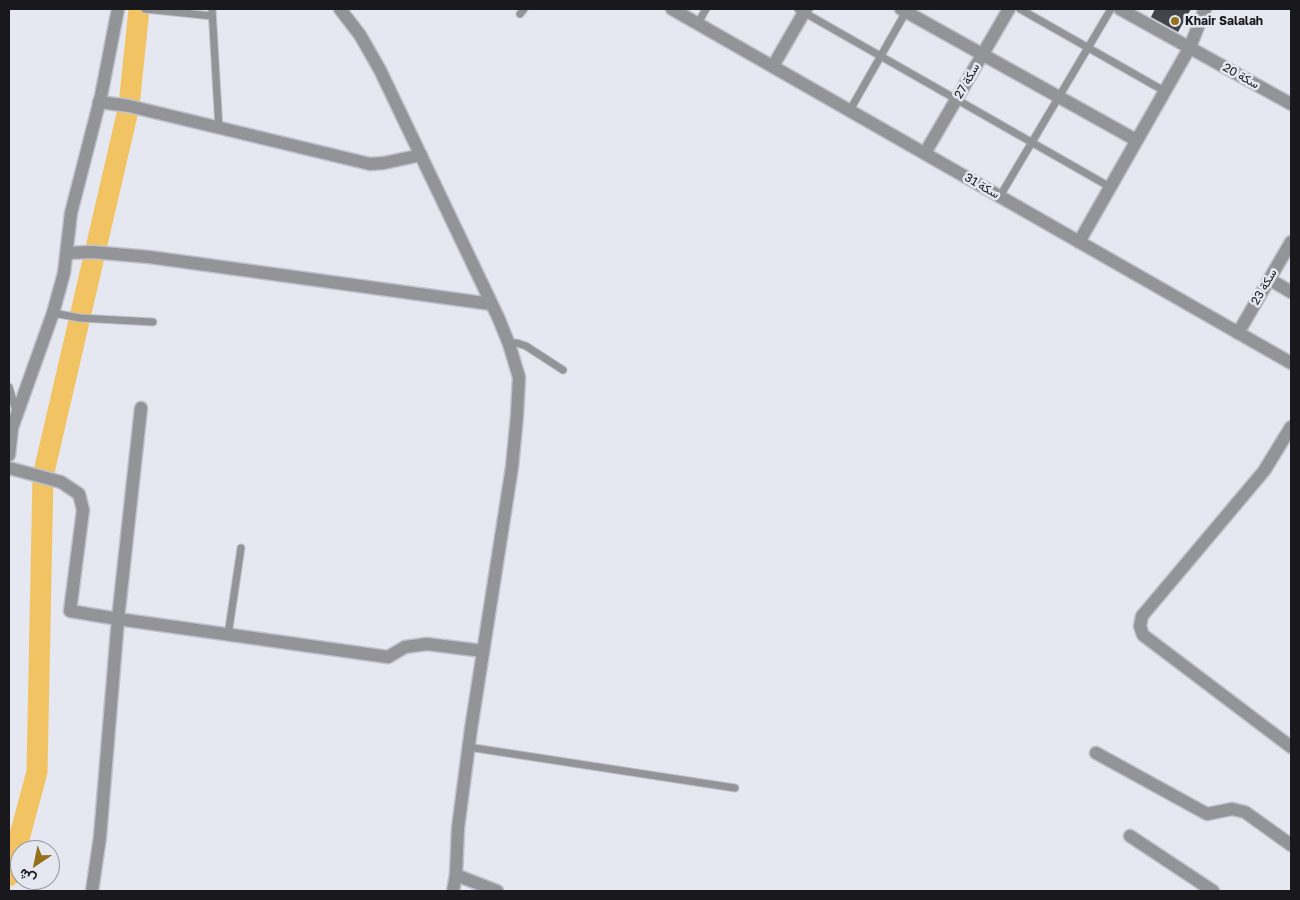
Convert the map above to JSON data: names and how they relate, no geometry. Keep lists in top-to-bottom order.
{
  "streets": {
    "street": [
      "سكة 20",
      "سكة 27",
      "سكة 31",
      "سكة 23"
    ]
  },
  "crossings": [
    ["سكة 27", "سكة 31"],
    ["سكة 31", "سكة 23"]
  ],
  "places": ["Khair Salalah"],
  "north": "bottom left"
}
